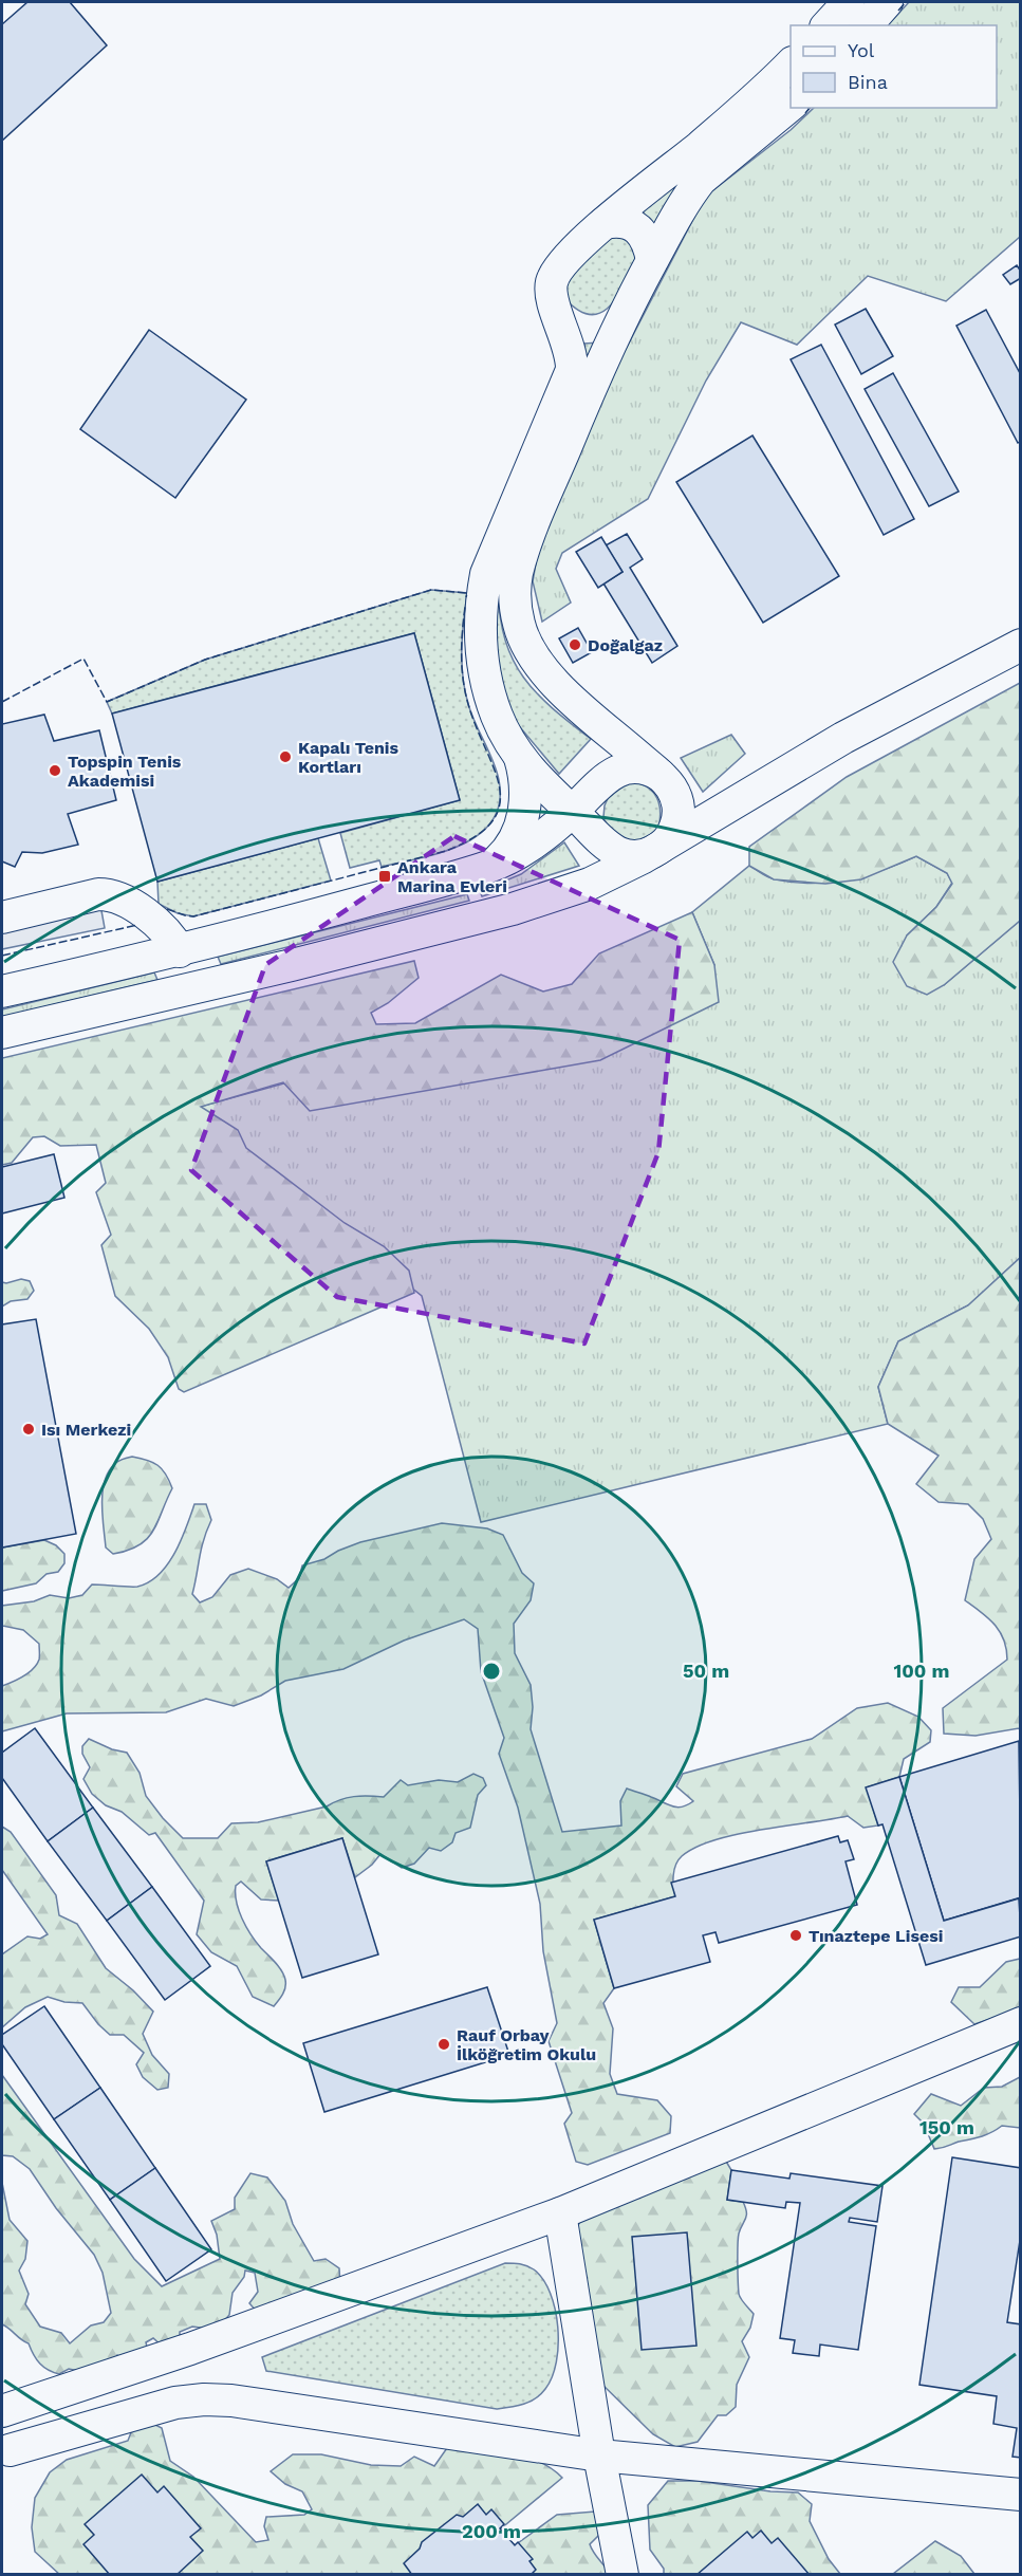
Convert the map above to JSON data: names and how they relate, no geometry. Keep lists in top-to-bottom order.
{
  "places": {
    "other": [
      "Doğalgaz",
      "Kapalı Tenis Kortları",
      "Topspin Tenis Akademisi",
      "Isı Merkezi",
      "Tınaztepe Lisesi",
      "Rauf Orbay İlköğretim Okulu"
    ],
    "transit": ["Ankara Marina Evleri"]
  },
  "legend": ["Yol", "Bina"],
  "rings": [
    "50 m",
    "100 m",
    "150 m",
    "200 m"
  ]
}
